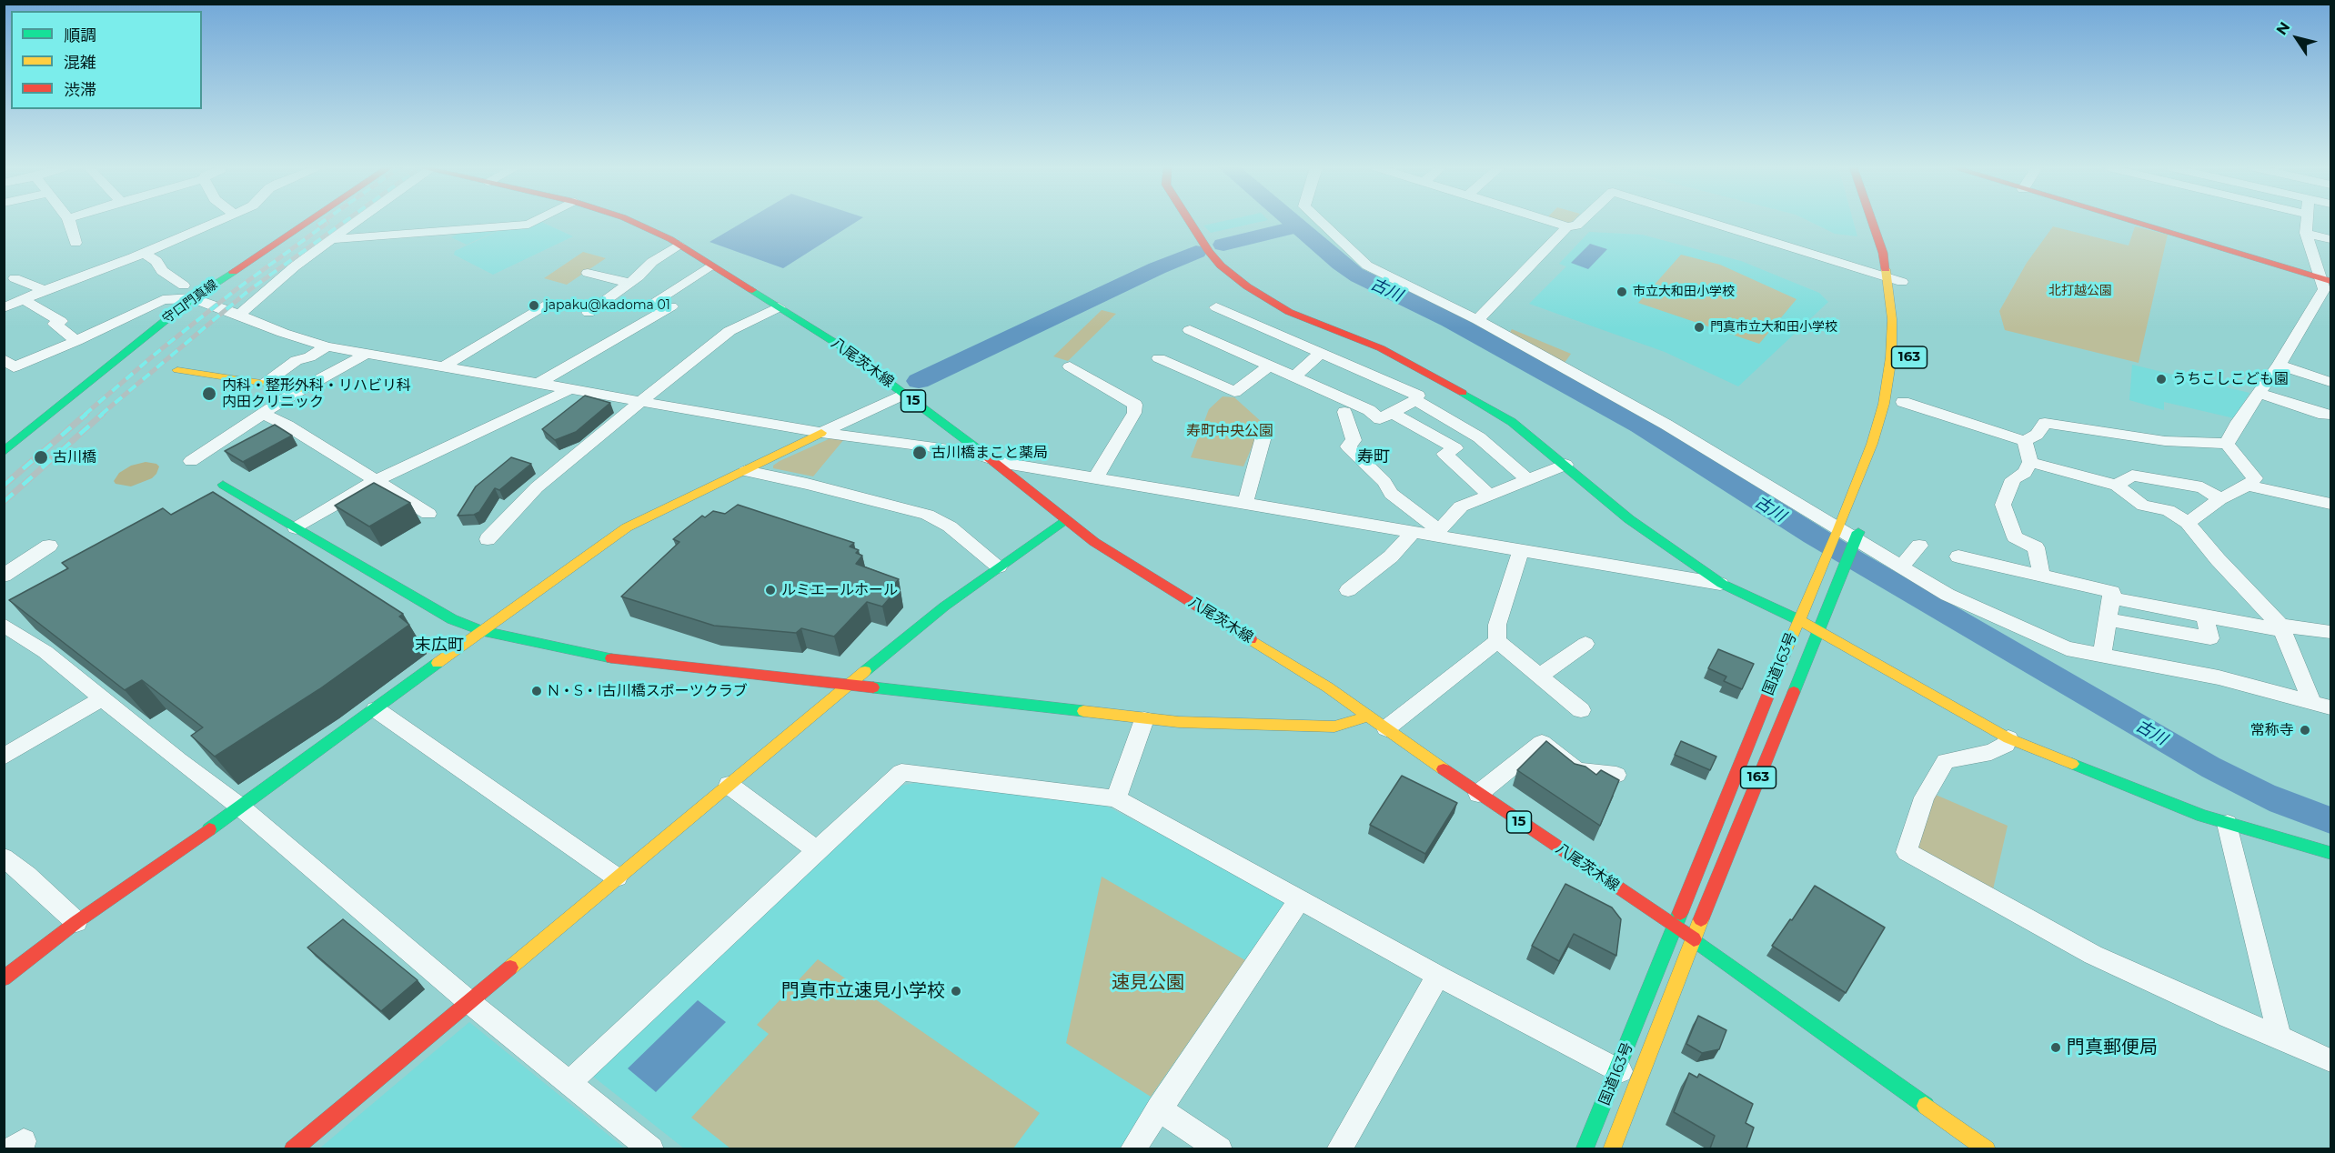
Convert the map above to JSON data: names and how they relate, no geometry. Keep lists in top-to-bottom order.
{
  "streets": {
    "main road": [
      "守口門真線",
      "163",
      "八尾茨木線",
      "15",
      "国道163号"
    ]
  },
  "crossings": [
    ["八尾茨木線", "国道163号"]
  ],
  "districts": ["寿町", "末広町"],
  "water": ["古川"],
  "parks": ["北打越公園", "寿町中央公園", "速見公園"],
  "places": [
    "市立大和田小学校",
    "japaku@kadoma 01",
    "門真市立大和田小学校",
    "うちこしこども園",
    "内科・整形外科・リハビリ科 内田クリニック",
    "古川橋まこと薬局",
    "古川橋",
    "ルミエールホール",
    "N・S・I古川橋スポーツクラブ",
    "常称寺",
    "門真市立速見小学校",
    "門真郵便局"
  ],
  "legend": ["順調", "混雑", "渋滞"],
  "north": "top left"
}
